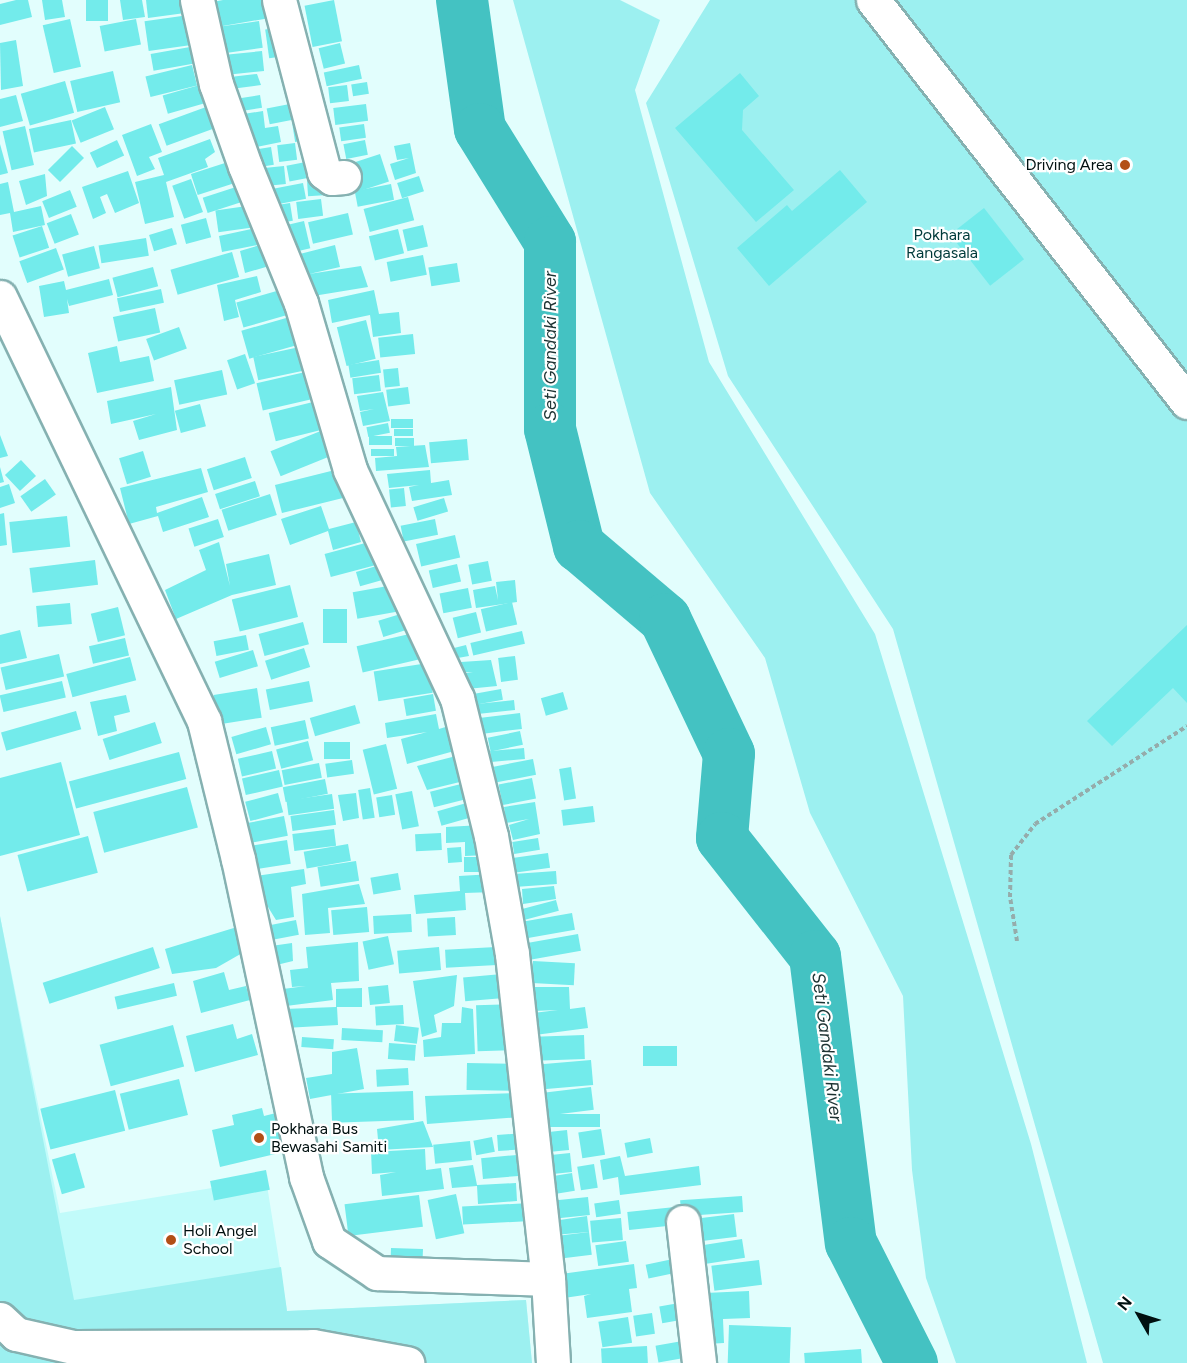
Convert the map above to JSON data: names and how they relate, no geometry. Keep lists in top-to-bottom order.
{
  "water": ["Seti Gandaki River"],
  "parks": ["Pokhara Rangasala"],
  "places": ["Driving Area", "Pokhara Bus Bewasahi Samiti", "Holi Angel School"],
  "north": "top left"
}
